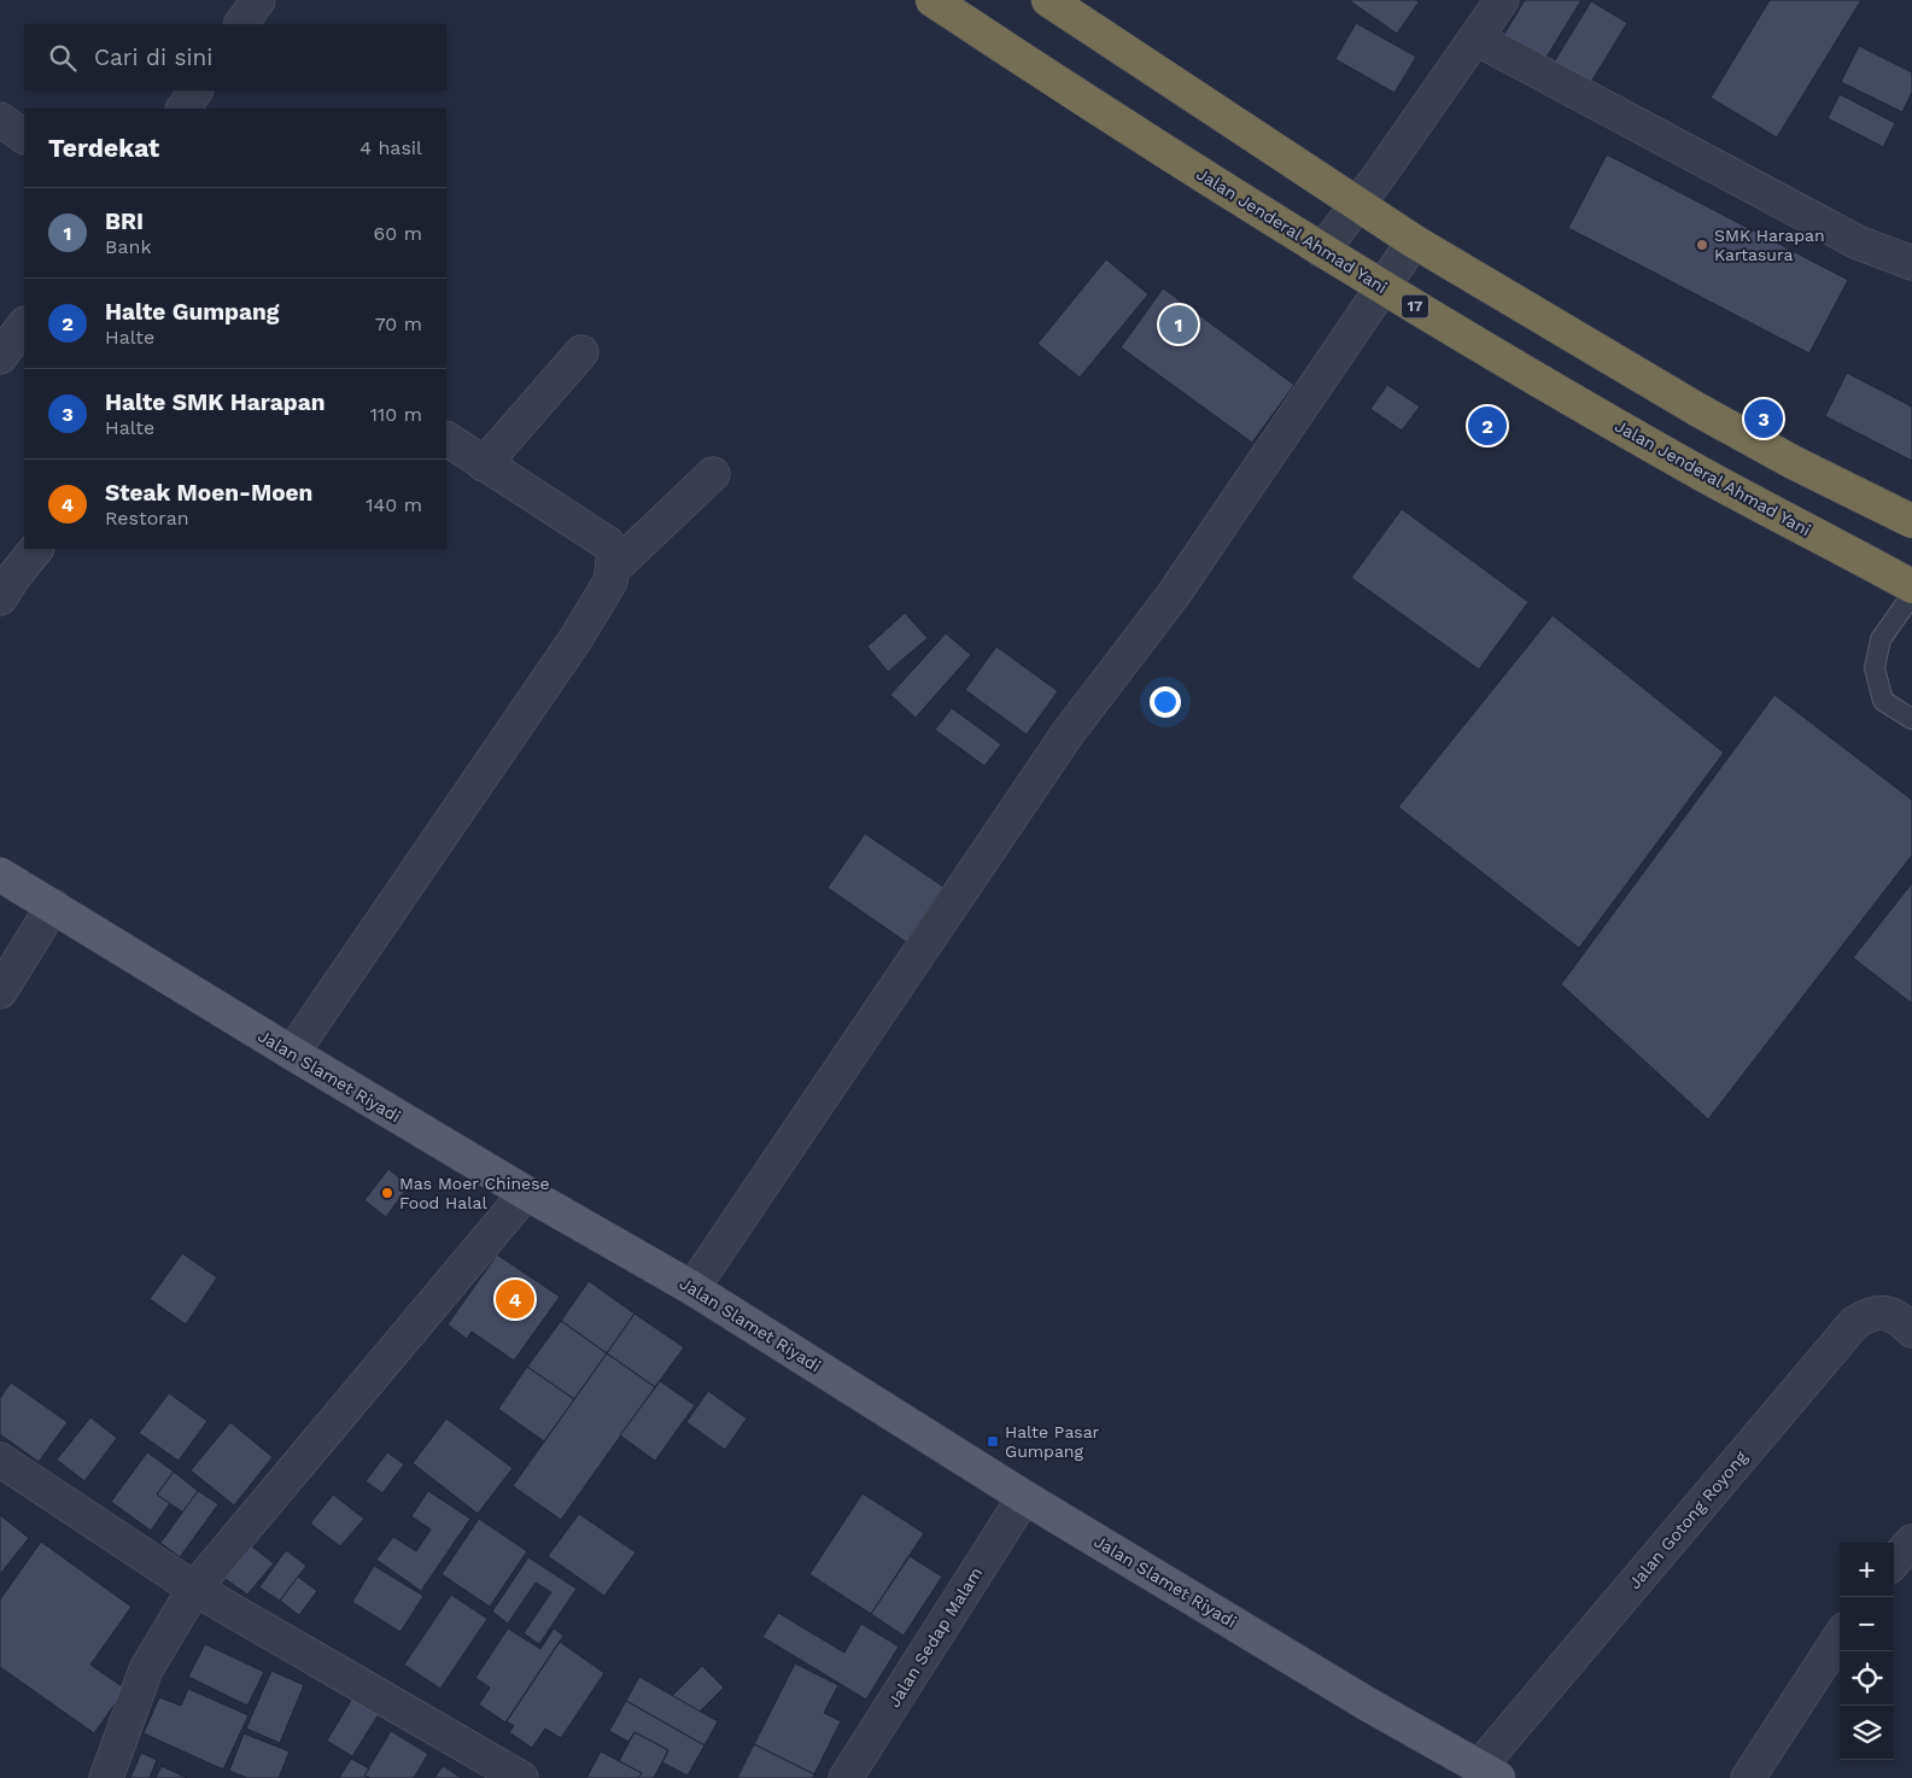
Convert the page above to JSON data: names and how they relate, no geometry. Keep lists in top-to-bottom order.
{
  "streets": {
    "highway": ["Jalan Jenderal Ahmad Yani", "17"],
    "main road": ["Jalan Slamet Riyadi"],
    "street": ["Jalan Gotong Royong", "Jalan Sedap Malam"]
  },
  "crossings": [
    ["Jalan Slamet Riyadi", "Jalan Gotong Royong"],
    ["Jalan Slamet Riyadi", "Jalan Sedap Malam"]
  ],
  "places": {
    "other": ["SMK Harapan Kartasura", "Mas Moer Chinese Food Halal"],
    "transit": ["Halte Pasar Gumpang"]
  },
  "page": {
    "search": "Cari di sini",
    "heading": ["Terdekat", "4 hasil"],
    "list": [
      {
        "mark": "1",
        "name": "BRI",
        "note": "Bank",
        "value": "60 m"
      },
      {
        "mark": "2",
        "name": "Halte Gumpang",
        "note": "Halte",
        "value": "70 m"
      },
      {
        "mark": "3",
        "name": "Halte SMK Harapan",
        "note": "Halte",
        "value": "110 m"
      },
      {
        "mark": "4",
        "name": "Steak Moen-Moen",
        "note": "Restoran",
        "value": "140 m"
      }
    ],
    "pins": [
      "1",
      "3",
      "2",
      "4"
    ],
    "map_buttons": ["+", "−"]
  }
}
